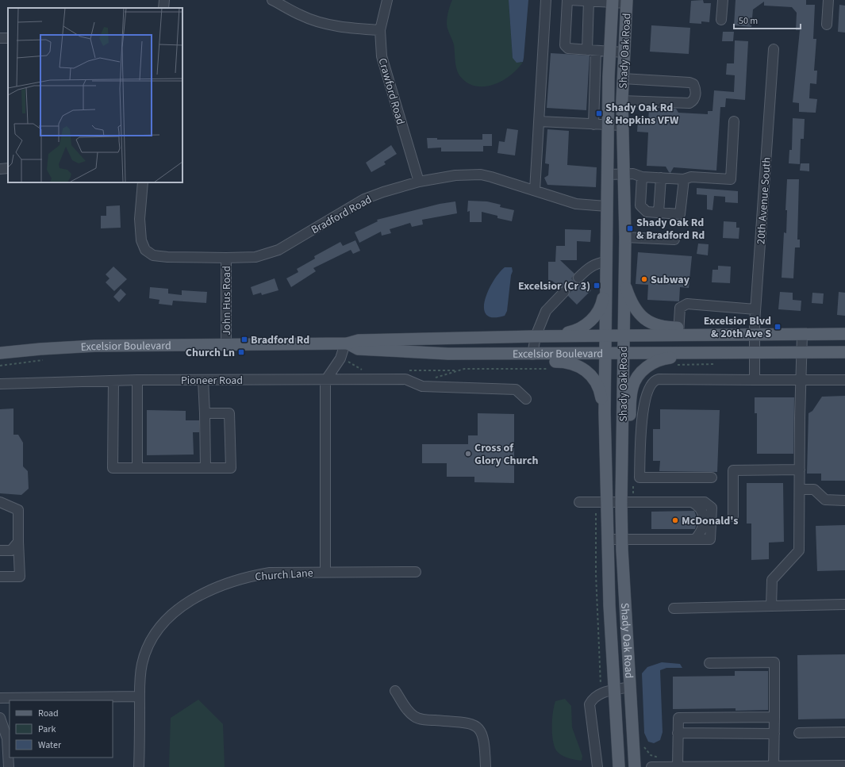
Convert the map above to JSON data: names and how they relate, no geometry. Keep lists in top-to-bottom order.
{
  "streets": {
    "main road": ["Shady Oak Road", "Excelsior Boulevard"],
    "street": [
      "Crawford Road",
      "20th Avenue South",
      "Bradford Road",
      "John Hus Road",
      "Pioneer Road",
      "Church Lane"
    ]
  },
  "crossings": [
    ["Shady Oak Road", "Bradford Road"],
    ["Shady Oak Road", "Excelsior Boulevard"],
    ["Crawford Road", "Bradford Road"],
    ["20th Avenue South", "Excelsior Boulevard"],
    ["Bradford Road", "John Hus Road"],
    ["John Hus Road", "Excelsior Boulevard"],
    ["Pioneer Road", "Church Lane"]
  ],
  "places": {
    "transit": [
      "Shady Oak Rd & Hopkins VFW",
      "Shady Oak Rd & Bradford Rd",
      "Excelsior (Cr 3)",
      "Excelsior Blvd & 20th Ave S",
      "Bradford Rd",
      "Church Ln"
    ],
    "other": ["Subway", "Cross of Glory Church", "McDonald's"]
  },
  "legend": ["Road", "Park", "Water"],
  "scale_bar": "50 m"
}
